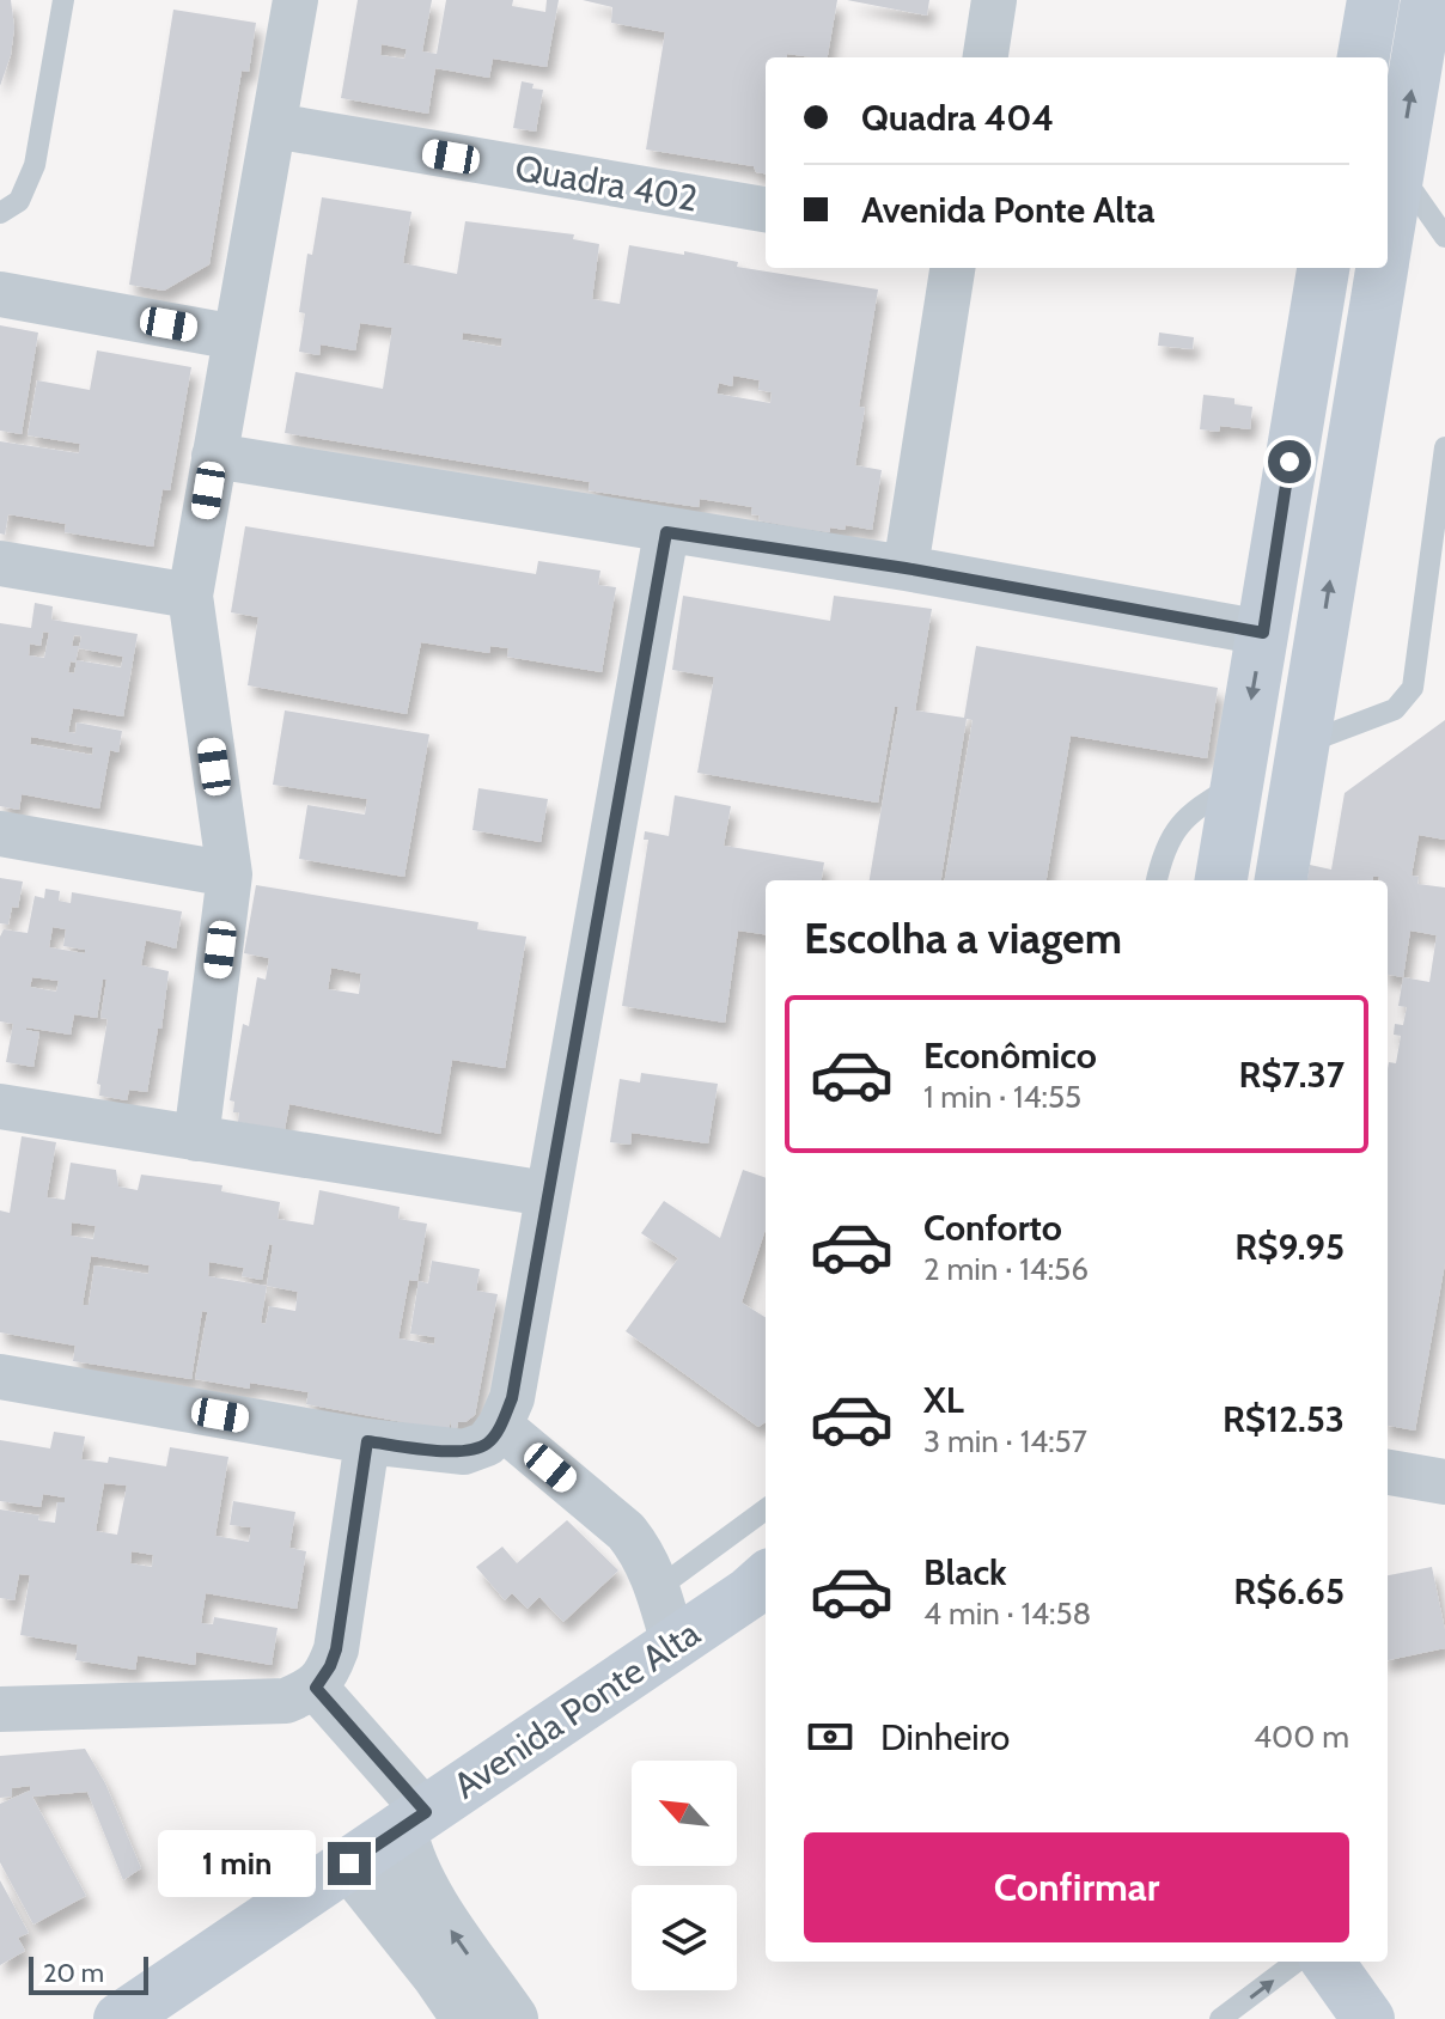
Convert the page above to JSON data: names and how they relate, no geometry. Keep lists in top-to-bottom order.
{
  "streets": {
    "main road": ["Avenida Ponte Alta"],
    "street": ["Quadra 402"]
  },
  "scale_bar": "20 m",
  "north": "top left",
  "page": {
    "banner": ["Quadra 404", "Avenida Ponte Alta"],
    "heading": "Escolha a viagem",
    "list": [
      {
        "name": "Econômico",
        "note": "1 min · 14:55",
        "value": "R$7.37"
      },
      {
        "name": "Conforto",
        "note": "2 min · 14:56",
        "value": "R$9.95"
      },
      {
        "name": "XL",
        "note": "3 min · 14:57",
        "value": "R$12.53"
      },
      {
        "name": "Black",
        "note": "4 min · 14:58",
        "value": "R$6.65"
      }
    ],
    "pay": ["Dinheiro", "400 m"],
    "buttons": "Confirmar",
    "bubble": "1 min",
    "scale": "20 m"
  }
}
